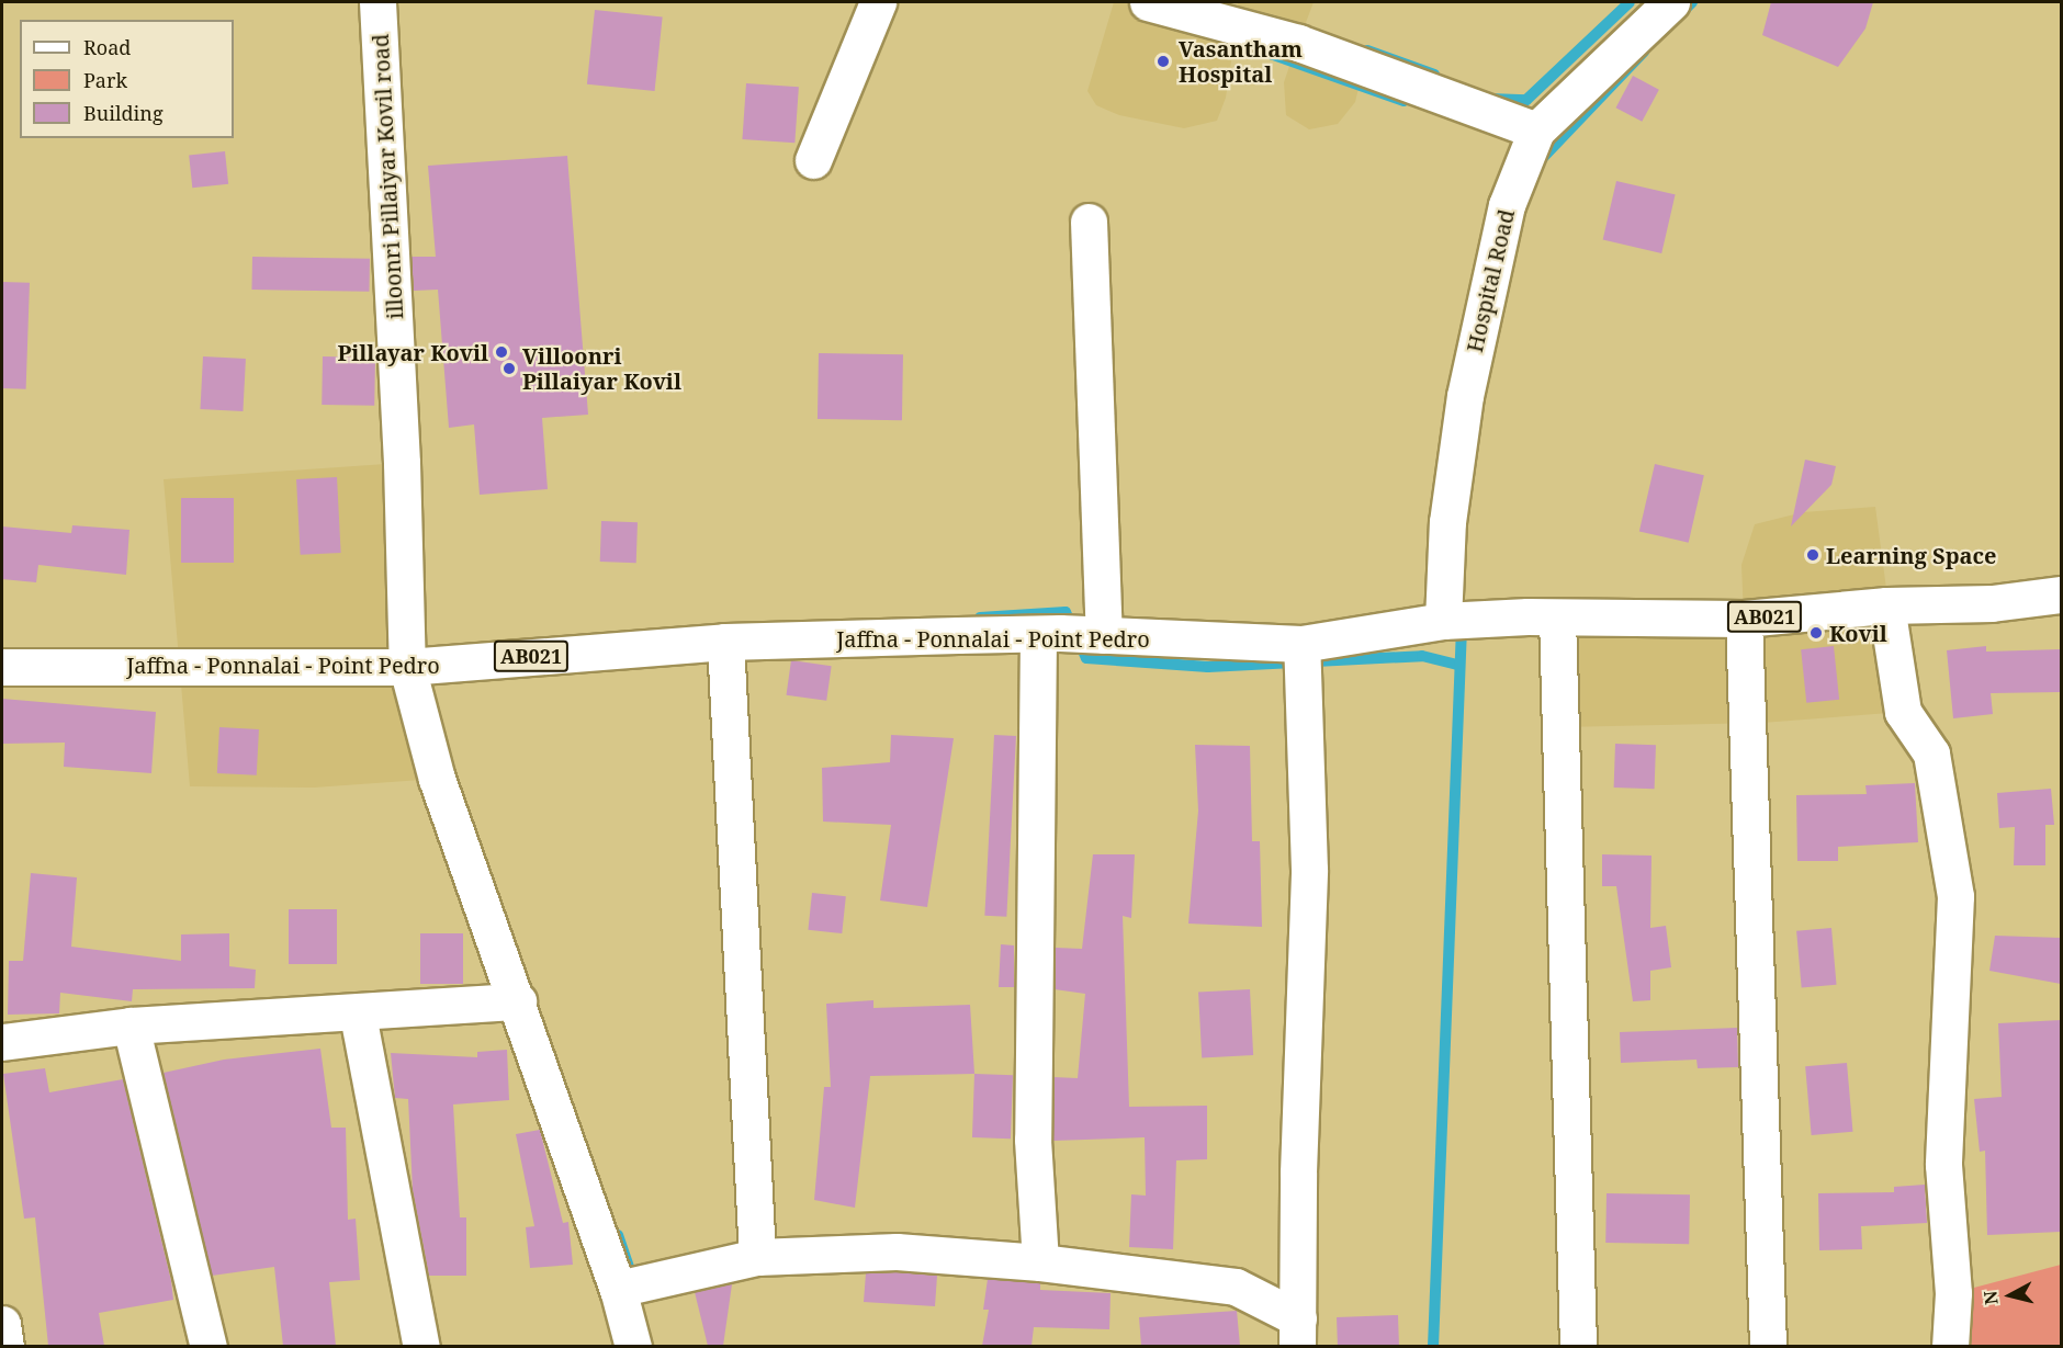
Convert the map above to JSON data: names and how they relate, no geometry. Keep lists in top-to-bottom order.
{
  "streets": {
    "street": [
      "illoonri Pillaiyar Kovil road",
      "Hospital Road",
      "AB021",
      "Jaffna - Ponnalai - Point Pedro"
    ]
  },
  "crossings": [
    ["illoonri Pillaiyar Kovil road", "Jaffna - Ponnalai - Point Pedro"],
    ["Hospital Road", "Jaffna - Ponnalai - Point Pedro"]
  ],
  "places": [
    "Vasantham Hospital",
    "Pillayar Kovil",
    "Villoonri Pillaiyar Kovil",
    "Learning Space",
    "Kovil"
  ],
  "legend": ["Road", "Park", "Building"],
  "north": "left"
}
